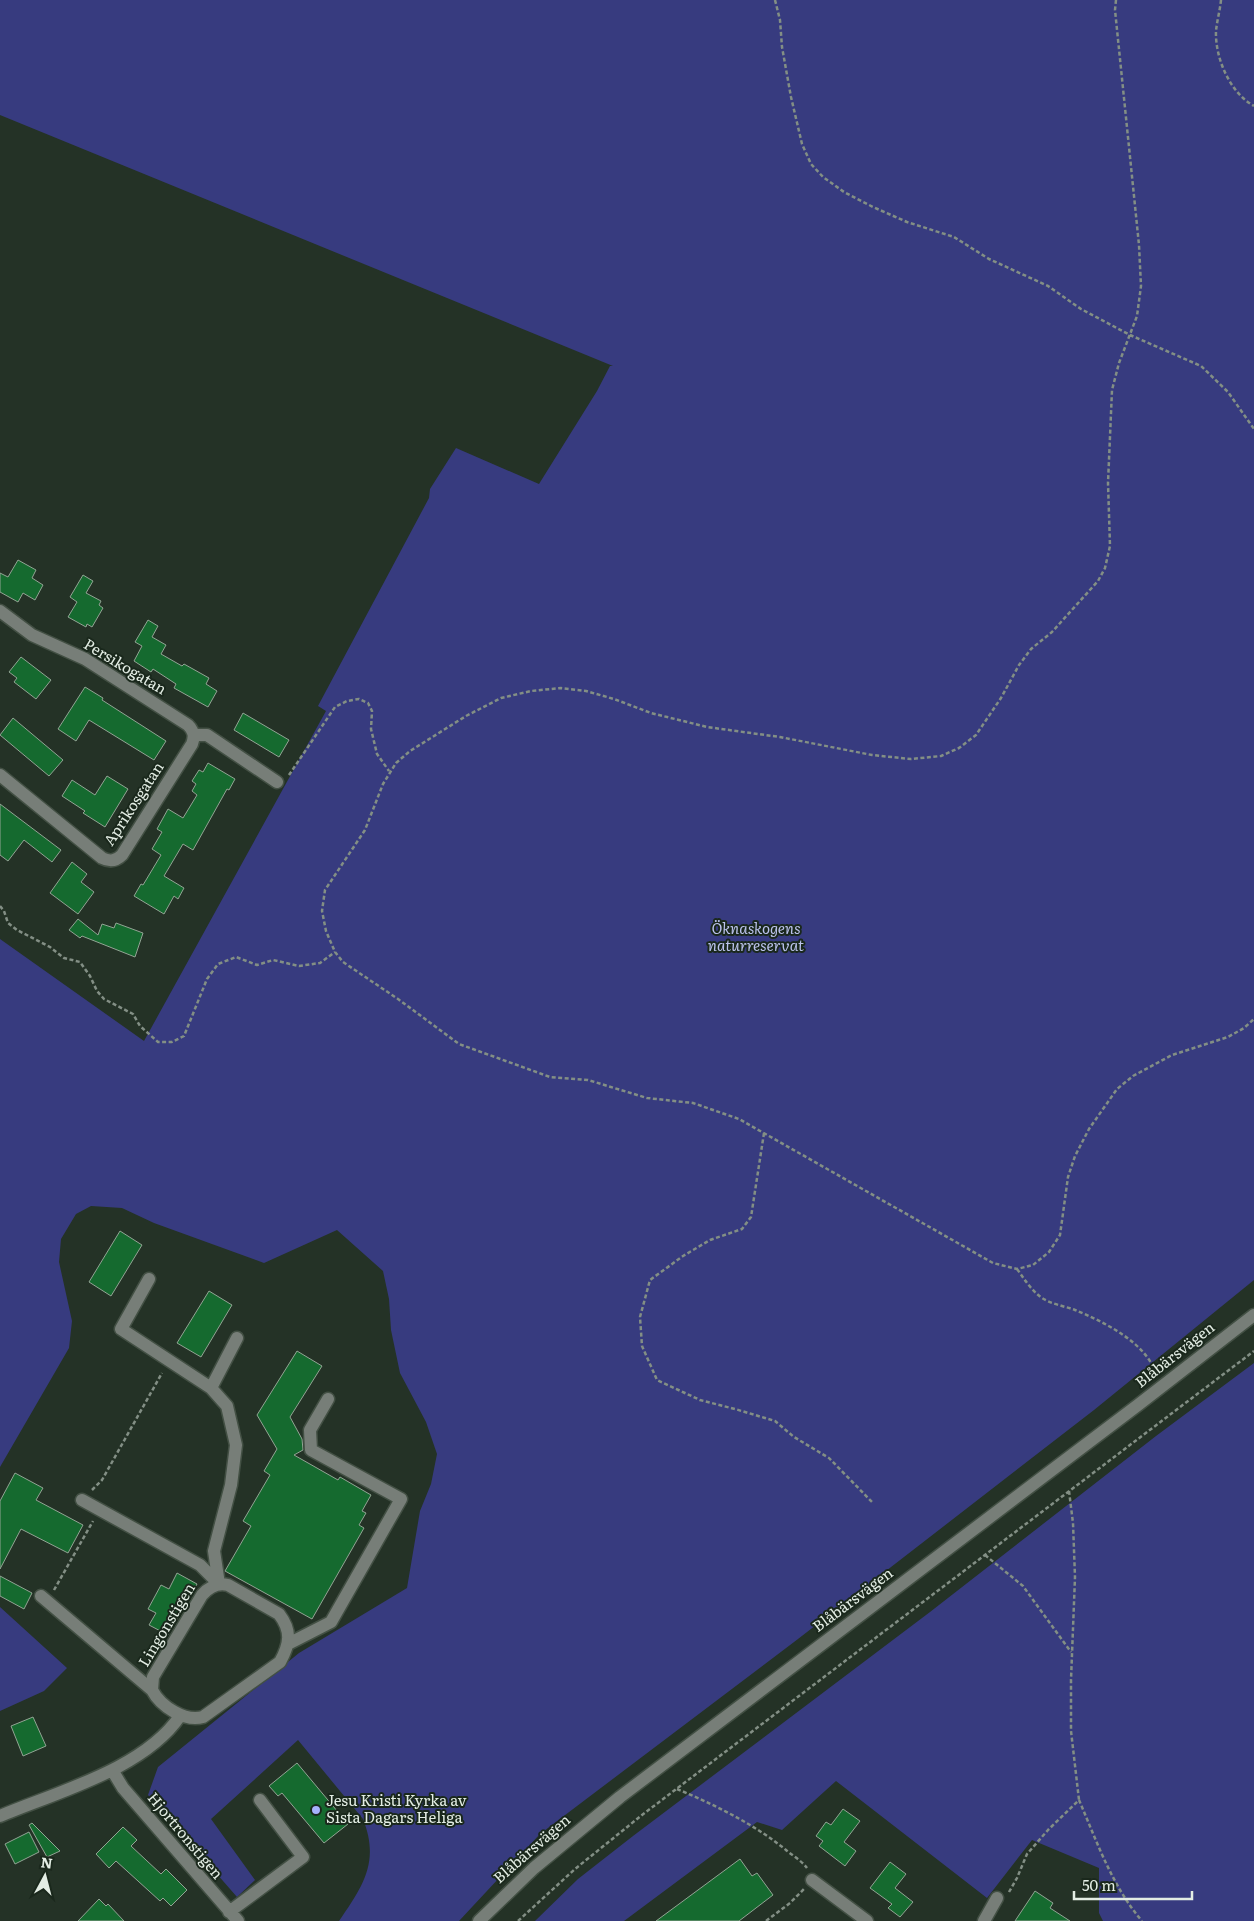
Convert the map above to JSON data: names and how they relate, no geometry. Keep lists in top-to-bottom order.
{
  "streets": {
    "street": [
      "Persikogatan",
      "Aprikosgatan",
      "Blåbärsvägen",
      "Lingonstigen",
      "Hjortronstigen"
    ]
  },
  "crossings": [
    ["Persikogatan", "Aprikosgatan"]
  ],
  "parks": ["Öknaskogens naturreservat"],
  "places": ["Jesu Kristi Kyrka av Sista Dagars Heliga"],
  "scale_bar": "50 m",
  "north": "top"
}
